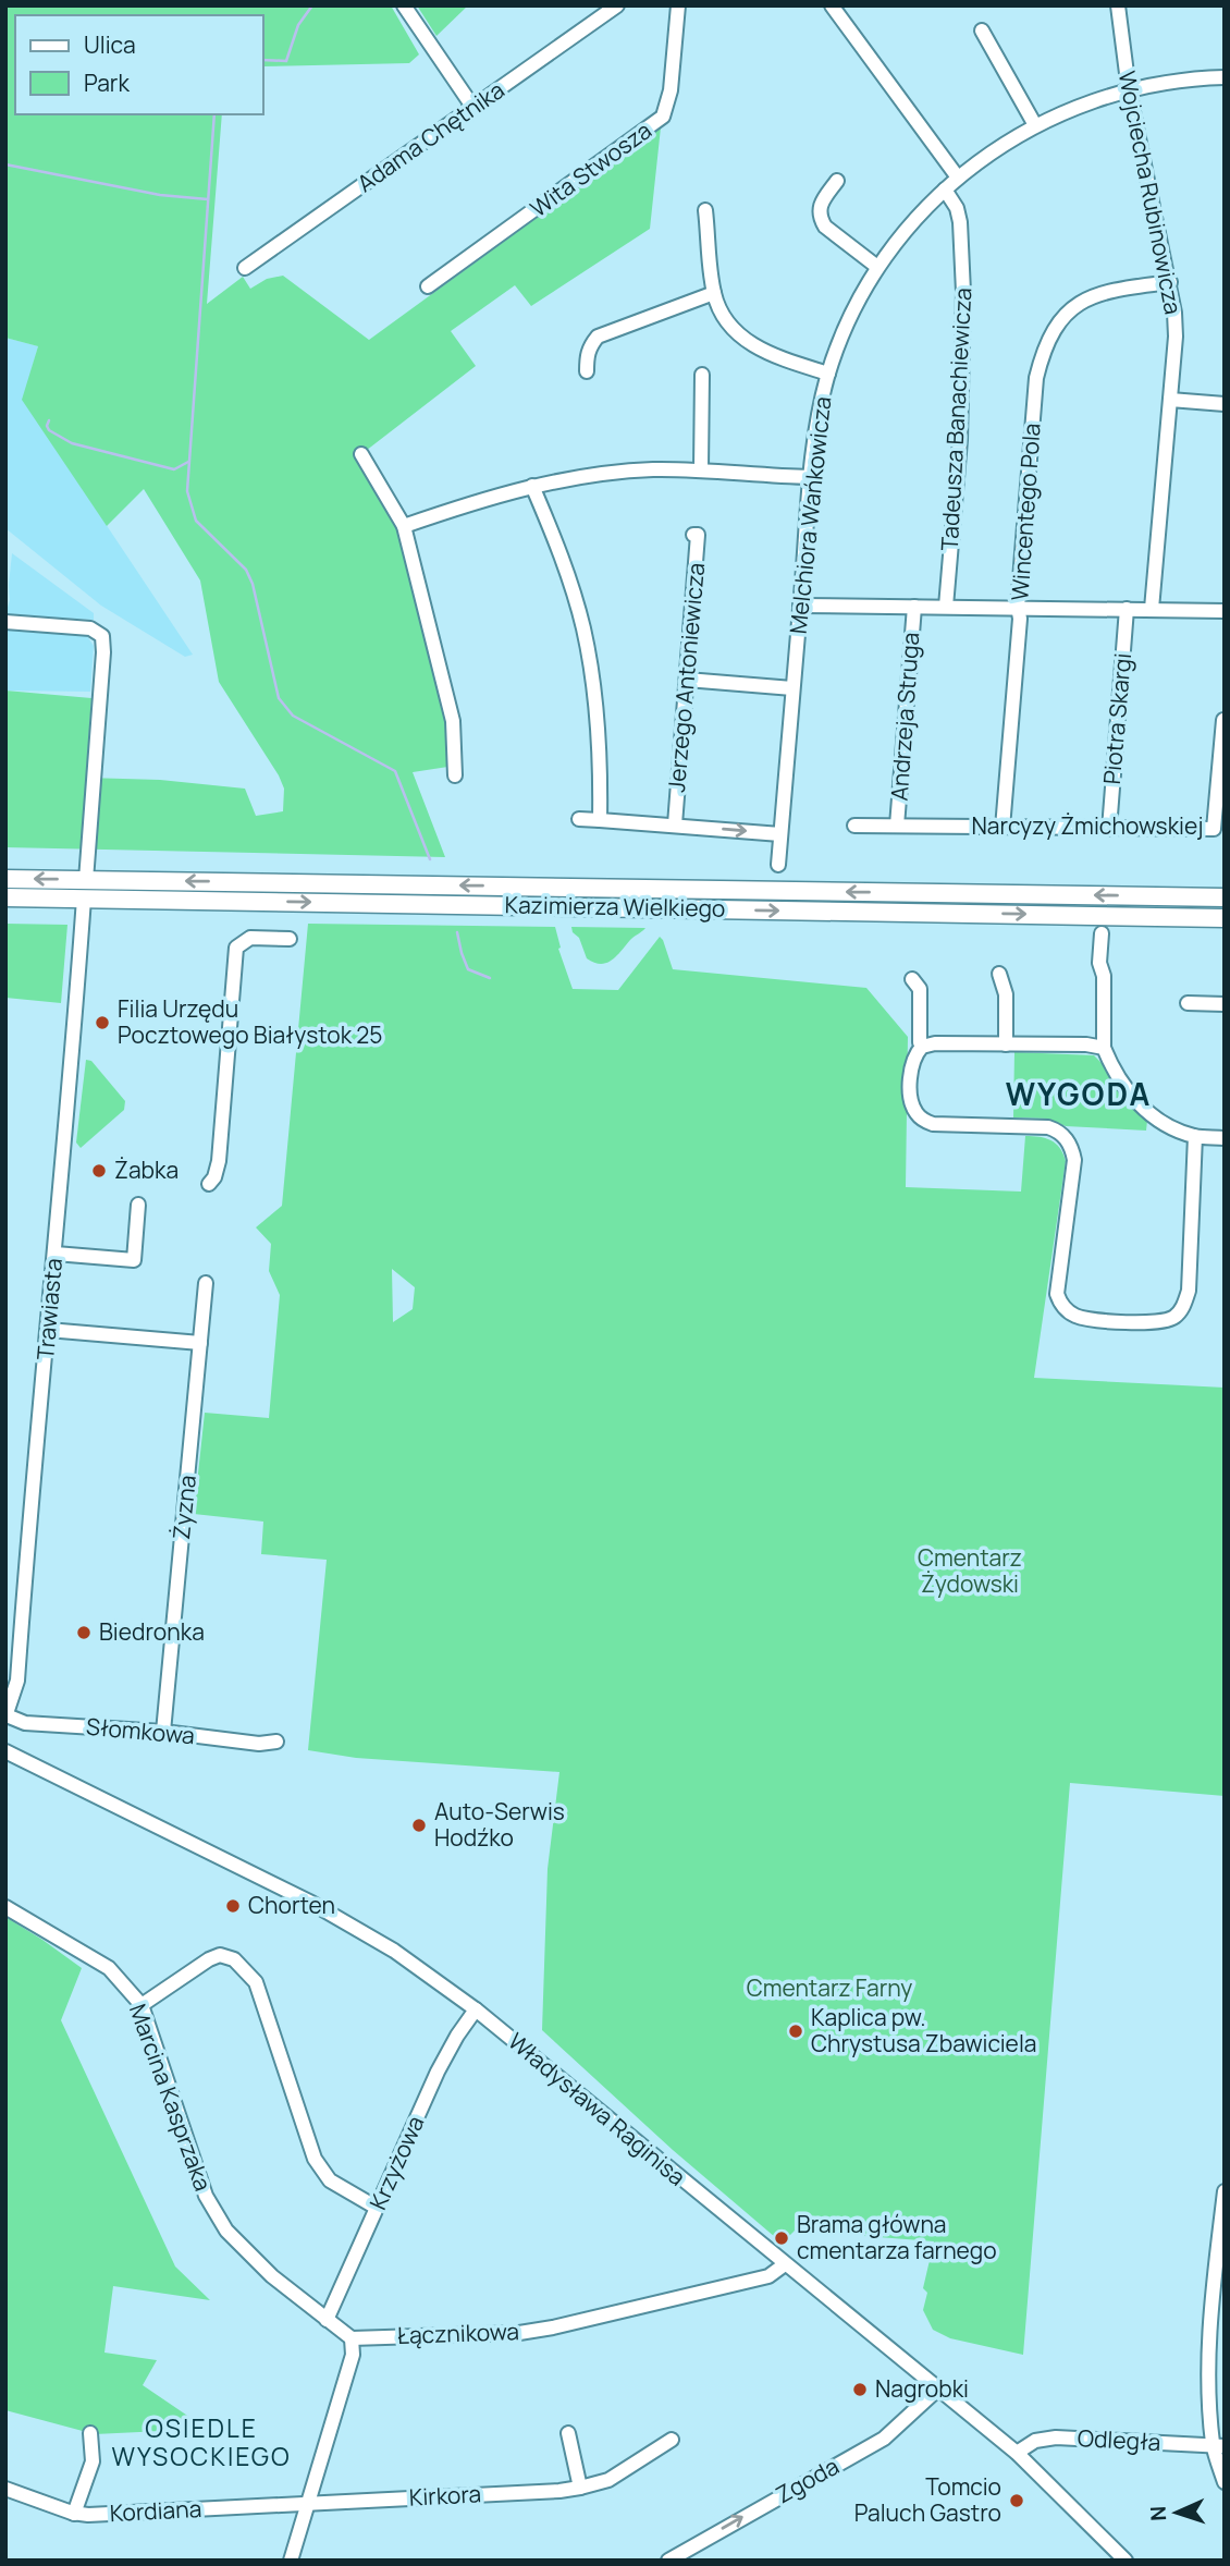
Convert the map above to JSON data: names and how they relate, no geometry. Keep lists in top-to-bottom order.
{
  "streets": {
    "main road": ["Kazimierza Wielkiego"],
    "street": [
      "Adama Chętnika",
      "Wita Stwosza",
      "Wojciecha Rubinowicza",
      "Tadeusza Banachiewicza",
      "Wincentego Pola",
      "Melchiora Wańkowicza",
      "Jerzego Antoniewicza",
      "Andrzeja Struga",
      "Piotra Skargi",
      "Narcyzy Żmichowskiej",
      "Trawiasta",
      "Żyzna",
      "Słomkowa",
      "Marcina Kasprzaka",
      "Władysława Raginisa",
      "Krzyżowa",
      "Łącznikowa",
      "Odległa",
      "Zgoda",
      "Kirkora",
      "Kordiana"
    ]
  },
  "crossings": [
    ["Wojciecha Rubinowicza", "Wincentego Pola"],
    ["Wojciecha Rubinowicza", "Melchiora Wańkowicza"],
    ["Tadeusza Banachiewicza", "Melchiora Wańkowicza"],
    ["Wincentego Pola", "Narcyzy Żmichowskiej"],
    ["Melchiora Wańkowicza", "Jerzego Antoniewicza"],
    ["Andrzeja Struga", "Narcyzy Żmichowskiej"],
    ["Piotra Skargi", "Narcyzy Żmichowskiej"],
    ["Kazimierza Wielkiego", "Trawiasta"],
    ["Trawiasta", "Słomkowa"],
    ["Żyzna", "Słomkowa"],
    ["Marcina Kasprzaka", "Krzyżowa"],
    ["Marcina Kasprzaka", "Łącznikowa"],
    ["Władysława Raginisa", "Krzyżowa"],
    ["Władysława Raginisa", "Łącznikowa"],
    ["Władysława Raginisa", "Odległa"],
    ["Władysława Raginisa", "Zgoda"],
    ["Kirkora", "Kordiana"]
  ],
  "one_way": ["Zgoda"],
  "districts": ["WYGODA", "OSIEDLE WYSOCKIEGO"],
  "parks": ["Cmentarz Żydowski", "Cmentarz Farny"],
  "places": [
    "Filia Urzędu Pocztowego Białystok 25",
    "Żabka",
    "Biedronka",
    "Auto-Serwis Hodźko",
    "Chorten",
    "Kaplica pw. Chrystusa Zbawiciela",
    "Brama główna cmentarza farnego",
    "Nagrobki",
    "Tomcio Paluch Gastro"
  ],
  "legend": ["Ulica", "Park"],
  "north": "left"
}
